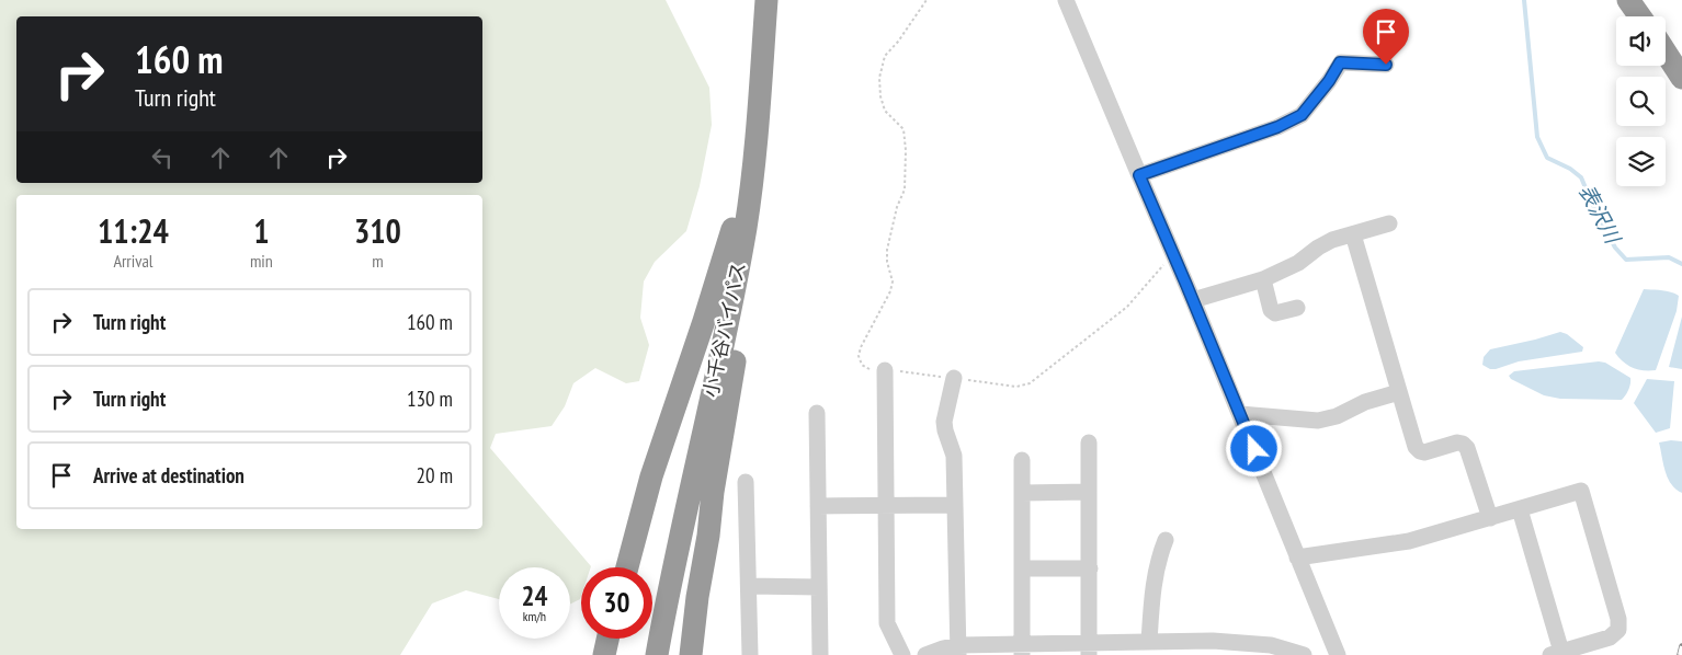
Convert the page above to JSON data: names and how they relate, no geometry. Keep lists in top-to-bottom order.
{
  "streets": {
    "highway": ["小千谷バイパス"]
  },
  "water": ["表沢川"],
  "page": {
    "turn": ["160 m", "Turn right"],
    "eta": [
      "11:24",
      "Arrival",
      "1",
      "min",
      "310",
      "m"
    ],
    "list": [
      {
        "name": "Turn right",
        "value": "160 m"
      },
      {
        "name": "Turn right",
        "value": "130 m"
      },
      {
        "name": "Arrive at destination",
        "value": "20 m"
      }
    ],
    "speed": "24 km/h",
    "limit": "30"
  }
}
